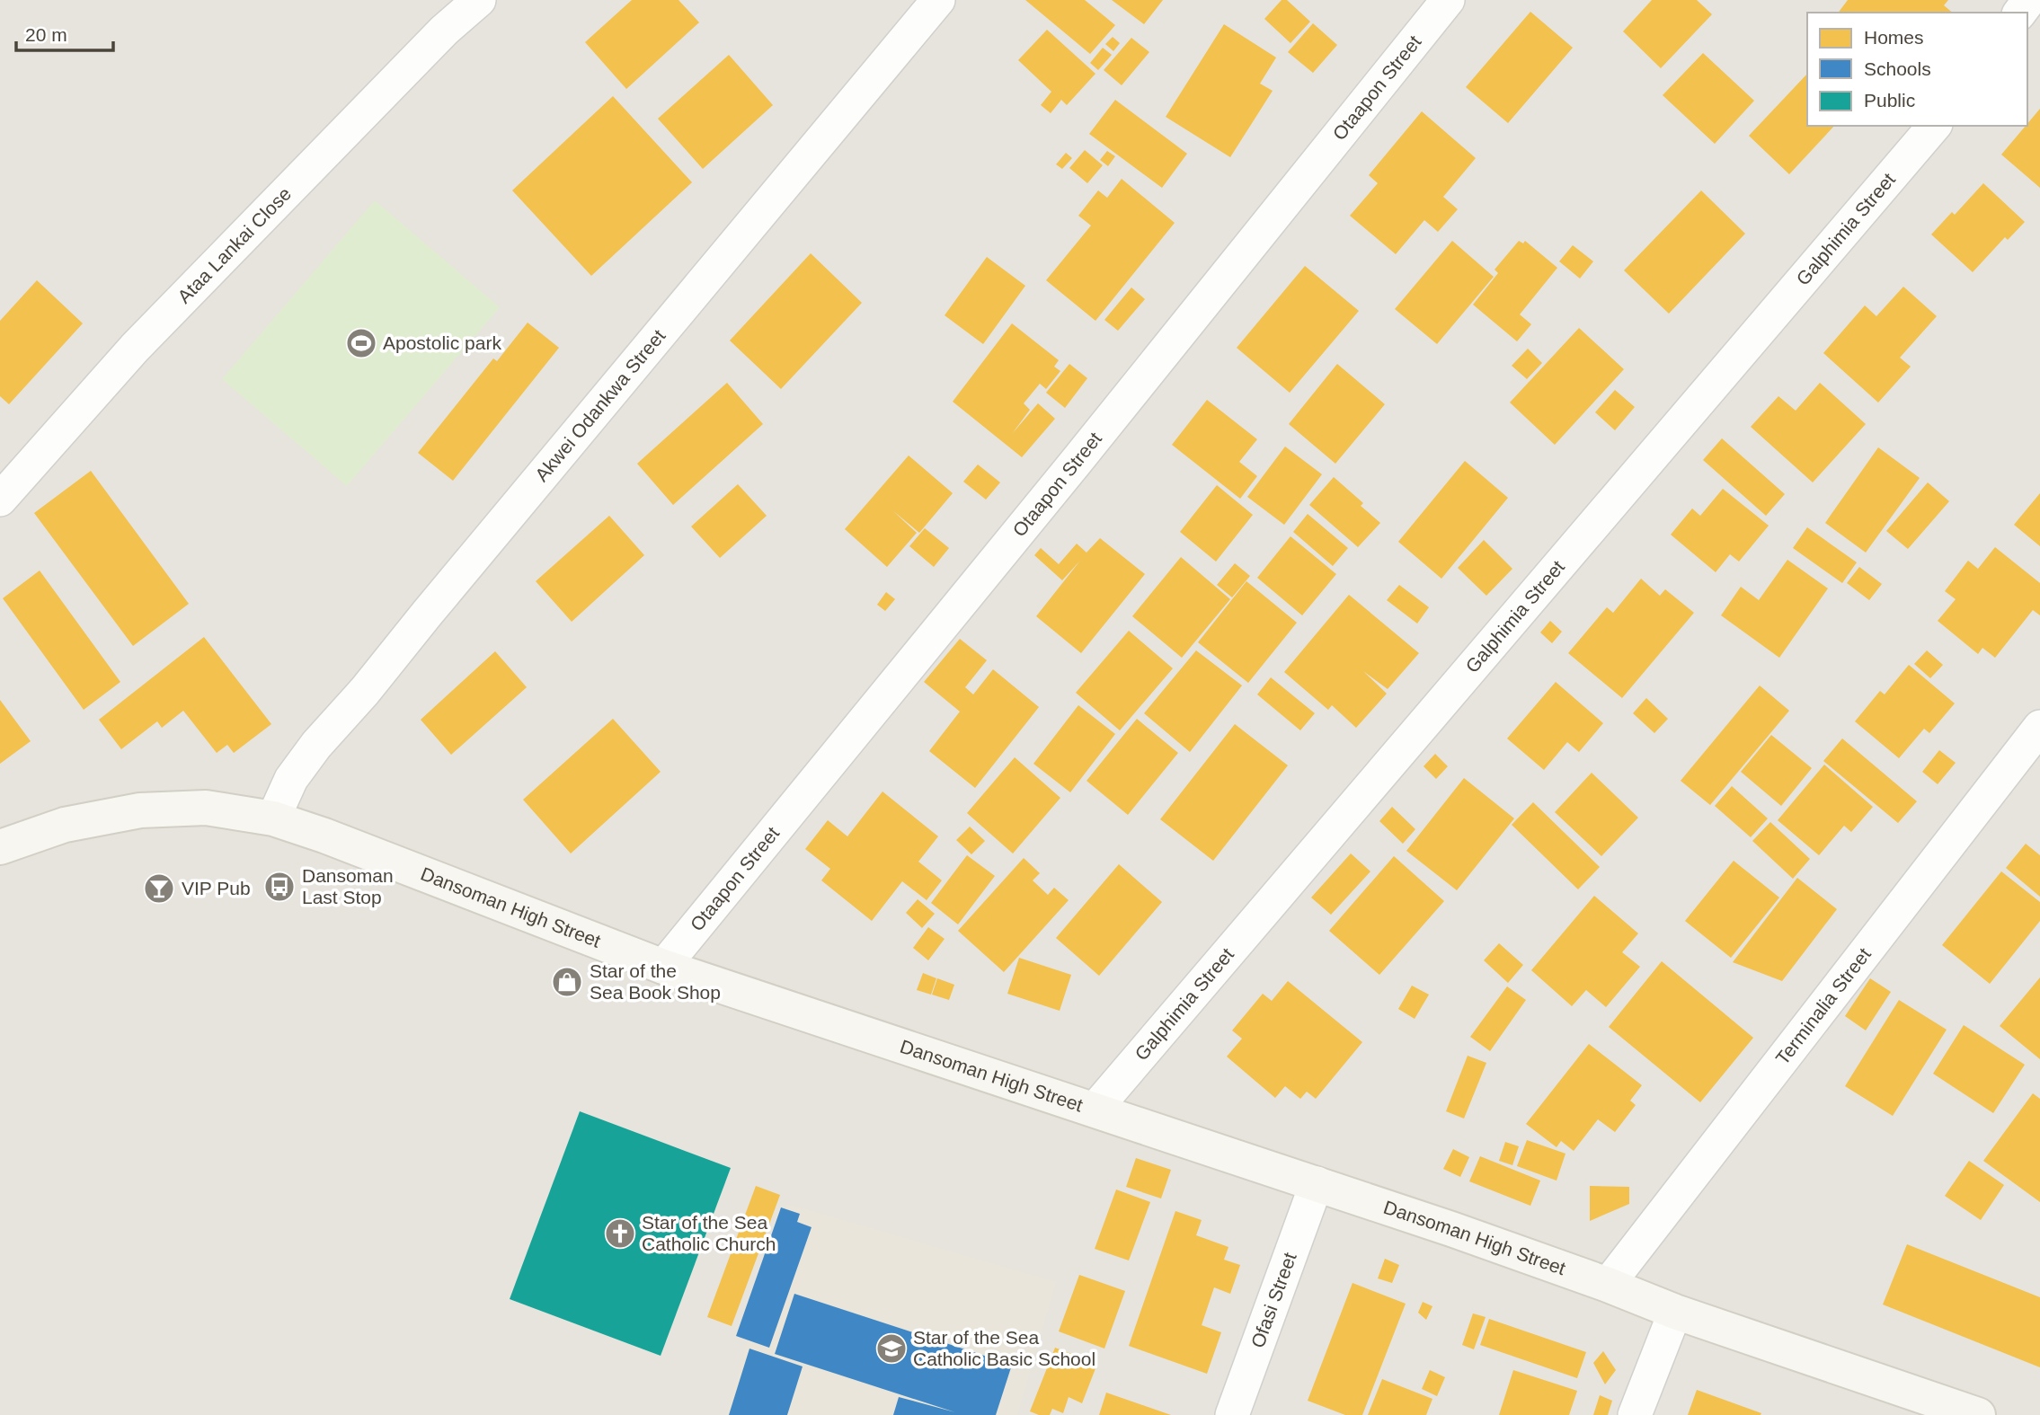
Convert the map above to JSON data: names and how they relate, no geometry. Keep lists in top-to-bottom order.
{
  "streets": {
    "street": [
      "Otaapon Street",
      "Galphimia Street",
      "Ataa Lankai Close",
      "Akwei Odankwa Street",
      "Dansoman High Street",
      "Terminalia Street",
      "Ofasi Street"
    ]
  },
  "crossings": [
    ["Otaapon Street", "Dansoman High Street"],
    ["Galphimia Street", "Dansoman High Street"],
    ["Akwei Odankwa Street", "Dansoman High Street"],
    ["Dansoman High Street", "Terminalia Street"],
    ["Dansoman High Street", "Ofasi Street"]
  ],
  "places": {
    "sports": ["Apostolic park"],
    "bus stop": ["Dansoman Last Stop"],
    "bar": ["VIP Pub"],
    "shop": ["Star of the Sea Book Shop"],
    "church": ["Star of the Sea Catholic Church"],
    "school or university": ["Star of the Sea Catholic Basic School"]
  },
  "legend": ["Homes", "Schools", "Public"],
  "scale_bar": "20 m"
}
